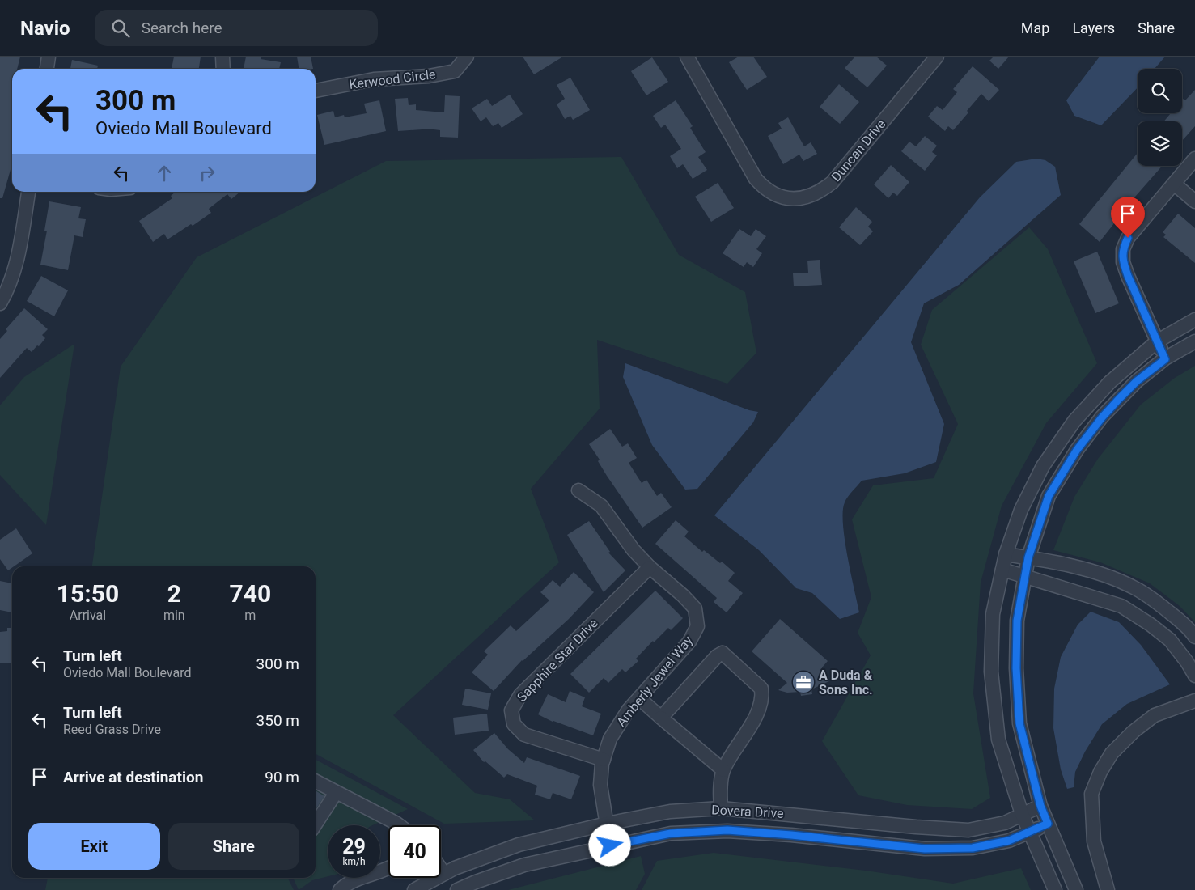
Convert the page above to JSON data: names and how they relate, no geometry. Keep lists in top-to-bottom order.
{
  "streets": {
    "street": [
      "Kerwood Circle",
      "Duncan Drive",
      "Sapphire Star Drive",
      "Amberly Jewel Way",
      "Dovera Drive"
    ]
  },
  "crossings": [
    ["Sapphire Star Drive", "Amberly Jewel Way"],
    ["Amberly Jewel Way", "Dovera Drive"]
  ],
  "places": {
    "office": ["A Duda & Sons Inc."]
  },
  "page": {
    "header": "Navio",
    "search": "Search here",
    "nav": ["Map", "Layers", "Share"],
    "turn": ["300 m", "Oviedo Mall Boulevard"],
    "eta": [
      "15:50",
      "Arrival",
      "2",
      "min",
      "740",
      "m"
    ],
    "list": [
      {
        "name": "Turn left",
        "note": "Oviedo Mall Boulevard",
        "value": "300 m"
      },
      {
        "name": "Turn left",
        "note": "Reed Grass Drive",
        "value": "350 m"
      },
      {
        "name": "Arrive at destination",
        "value": "90 m"
      }
    ],
    "buttons": ["Exit", "Share"],
    "speed": "29 km/h",
    "limit": "40"
  }
}
